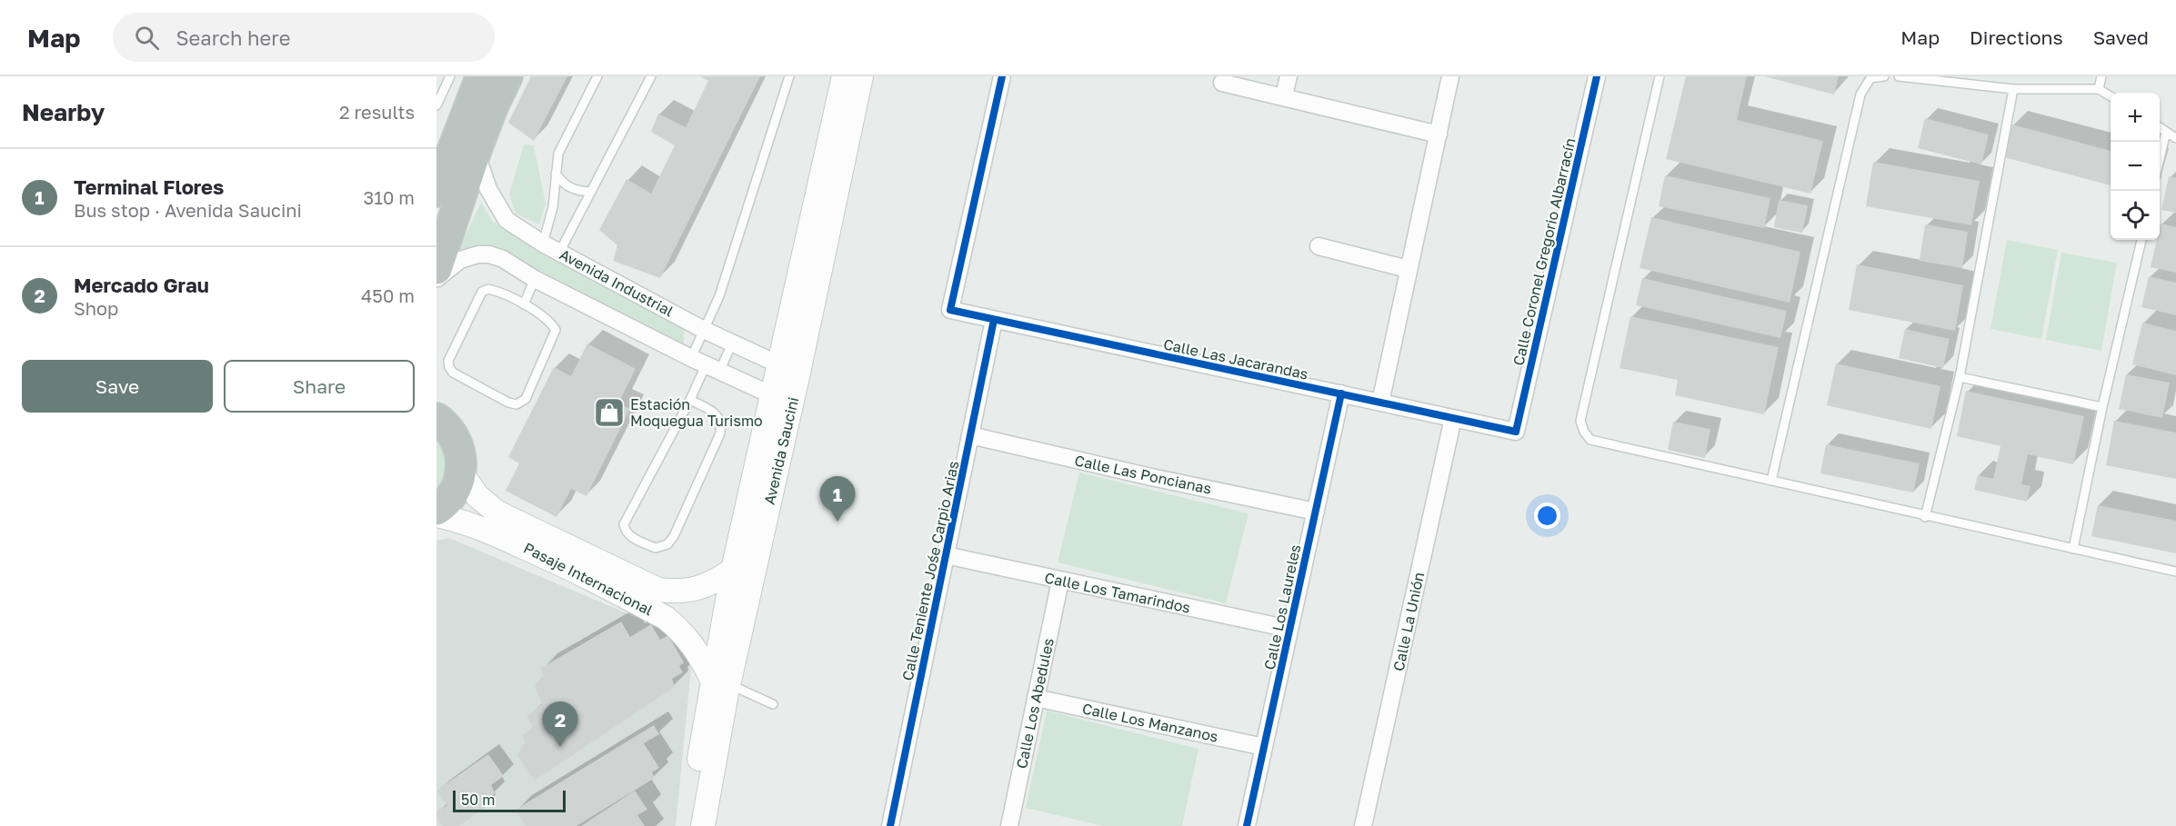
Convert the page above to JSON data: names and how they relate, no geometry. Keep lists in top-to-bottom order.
{
  "streets": {
    "main road": ["Avenida Saucini", "Pasaje Internacional"],
    "street": [
      "Calle Coronel Gregorio Albarracín",
      "Avenida Industrial",
      "Calle Las Jacarandas",
      "Calle Las Poncianas",
      "Calle Teniente Jośe Carpio Arias",
      "Calle Los Tamarindos",
      "Calle Los Laureles",
      "Calle La Unión",
      "Calle Los Abedules",
      "Calle Los Manzanos"
    ]
  },
  "crossings": [
    ["Calle Coronel Gregorio Albarracín", "Calle Las Jacarandas"],
    ["Avenida Industrial", "Avenida Saucini"],
    ["Calle Las Jacarandas", "Calle Teniente Jośe Carpio Arias"],
    ["Calle Las Jacarandas", "Calle Los Laureles"],
    ["Calle Las Jacarandas", "Calle La Unión"],
    ["Avenida Saucini", "Pasaje Internacional"],
    ["Calle Las Poncianas", "Calle Teniente Jośe Carpio Arias"],
    ["Calle Las Poncianas", "Calle Los Laureles"],
    ["Calle Teniente Jośe Carpio Arias", "Calle Los Tamarindos"],
    ["Calle Los Tamarindos", "Calle Los Laureles"],
    ["Calle Los Tamarindos", "Calle Los Abedules"],
    ["Calle Los Laureles", "Calle Los Manzanos"],
    ["Calle Los Abedules", "Calle Los Manzanos"]
  ],
  "places": {
    "shop": ["Estación Moquegua Turismo"]
  },
  "scale_bar": "50 m",
  "page": {
    "header": "Map",
    "search": "Search here",
    "nav": ["Map", "Directions", "Saved"],
    "heading": ["Nearby", "2 results"],
    "map_buttons": ["+", "−"],
    "list": [
      {
        "mark": "1",
        "name": "Terminal Flores",
        "note": "Bus stop · Avenida Saucini",
        "value": "310 m"
      },
      {
        "mark": "2",
        "name": "Mercado Grau",
        "note": "Shop",
        "value": "450 m"
      }
    ],
    "buttons": ["Save", "Share"],
    "pins": ["1", "2"],
    "scale": "50 m"
  }
}
